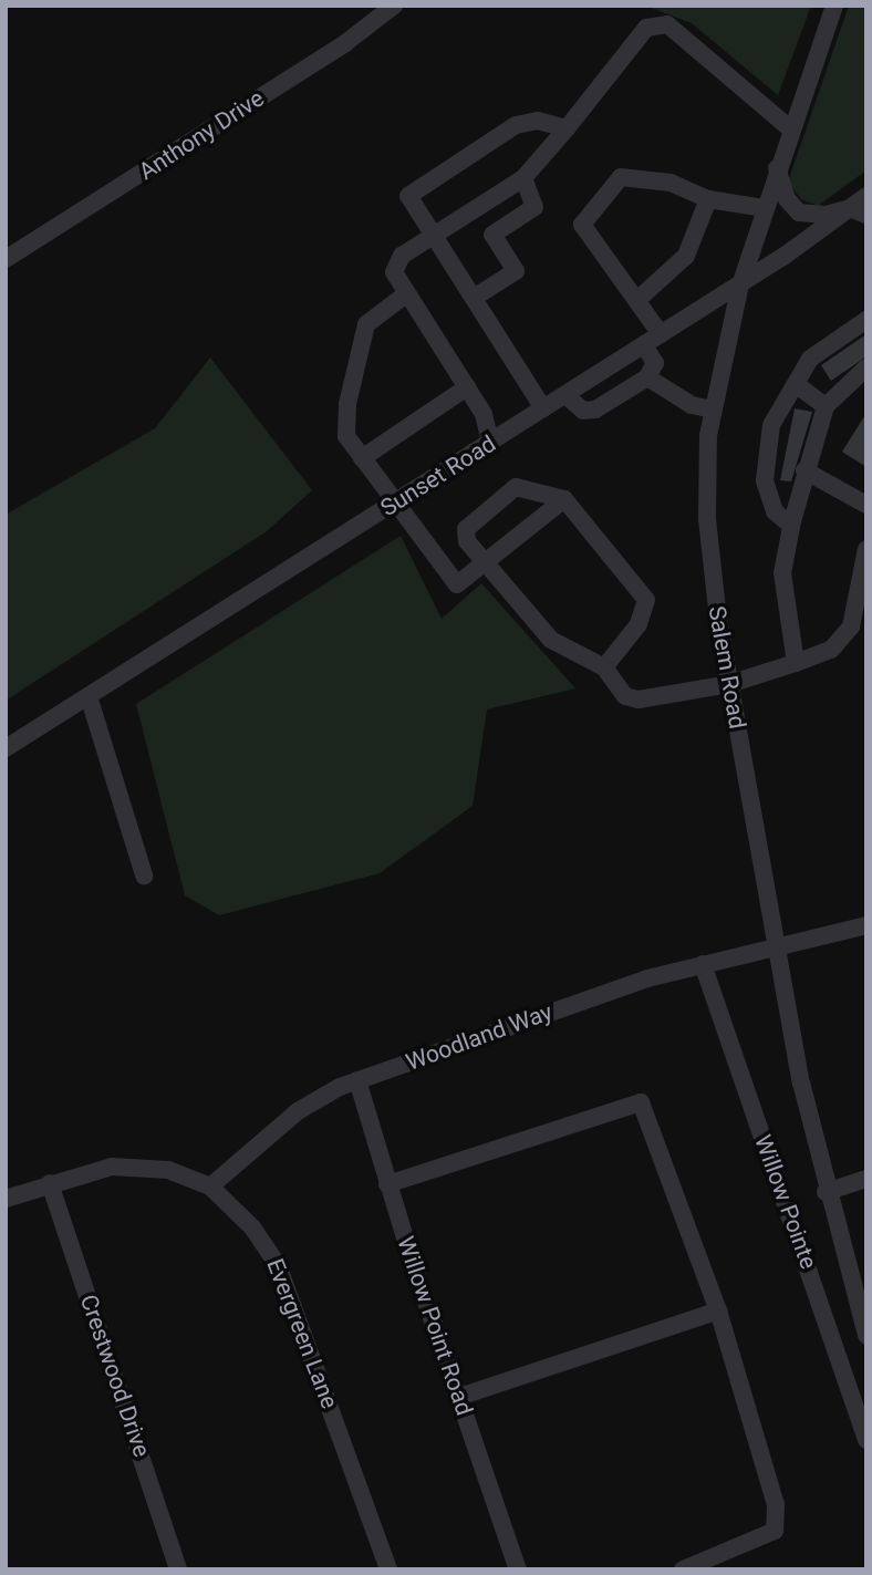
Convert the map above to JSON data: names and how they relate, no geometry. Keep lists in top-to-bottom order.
{
  "streets": {
    "street": [
      "Anthony Drive",
      "Sunset Road",
      "Salem Road",
      "Woodland Way",
      "Willow Pointe",
      "Willow Point Road",
      "Evergreen Lane",
      "Crestwood Drive"
    ]
  },
  "crossings": [
    ["Sunset Road", "Salem Road"],
    ["Salem Road", "Woodland Way"],
    ["Woodland Way", "Willow Pointe"],
    ["Woodland Way", "Willow Point Road"],
    ["Woodland Way", "Evergreen Lane"],
    ["Evergreen Lane", "Crestwood Drive"]
  ]
}
